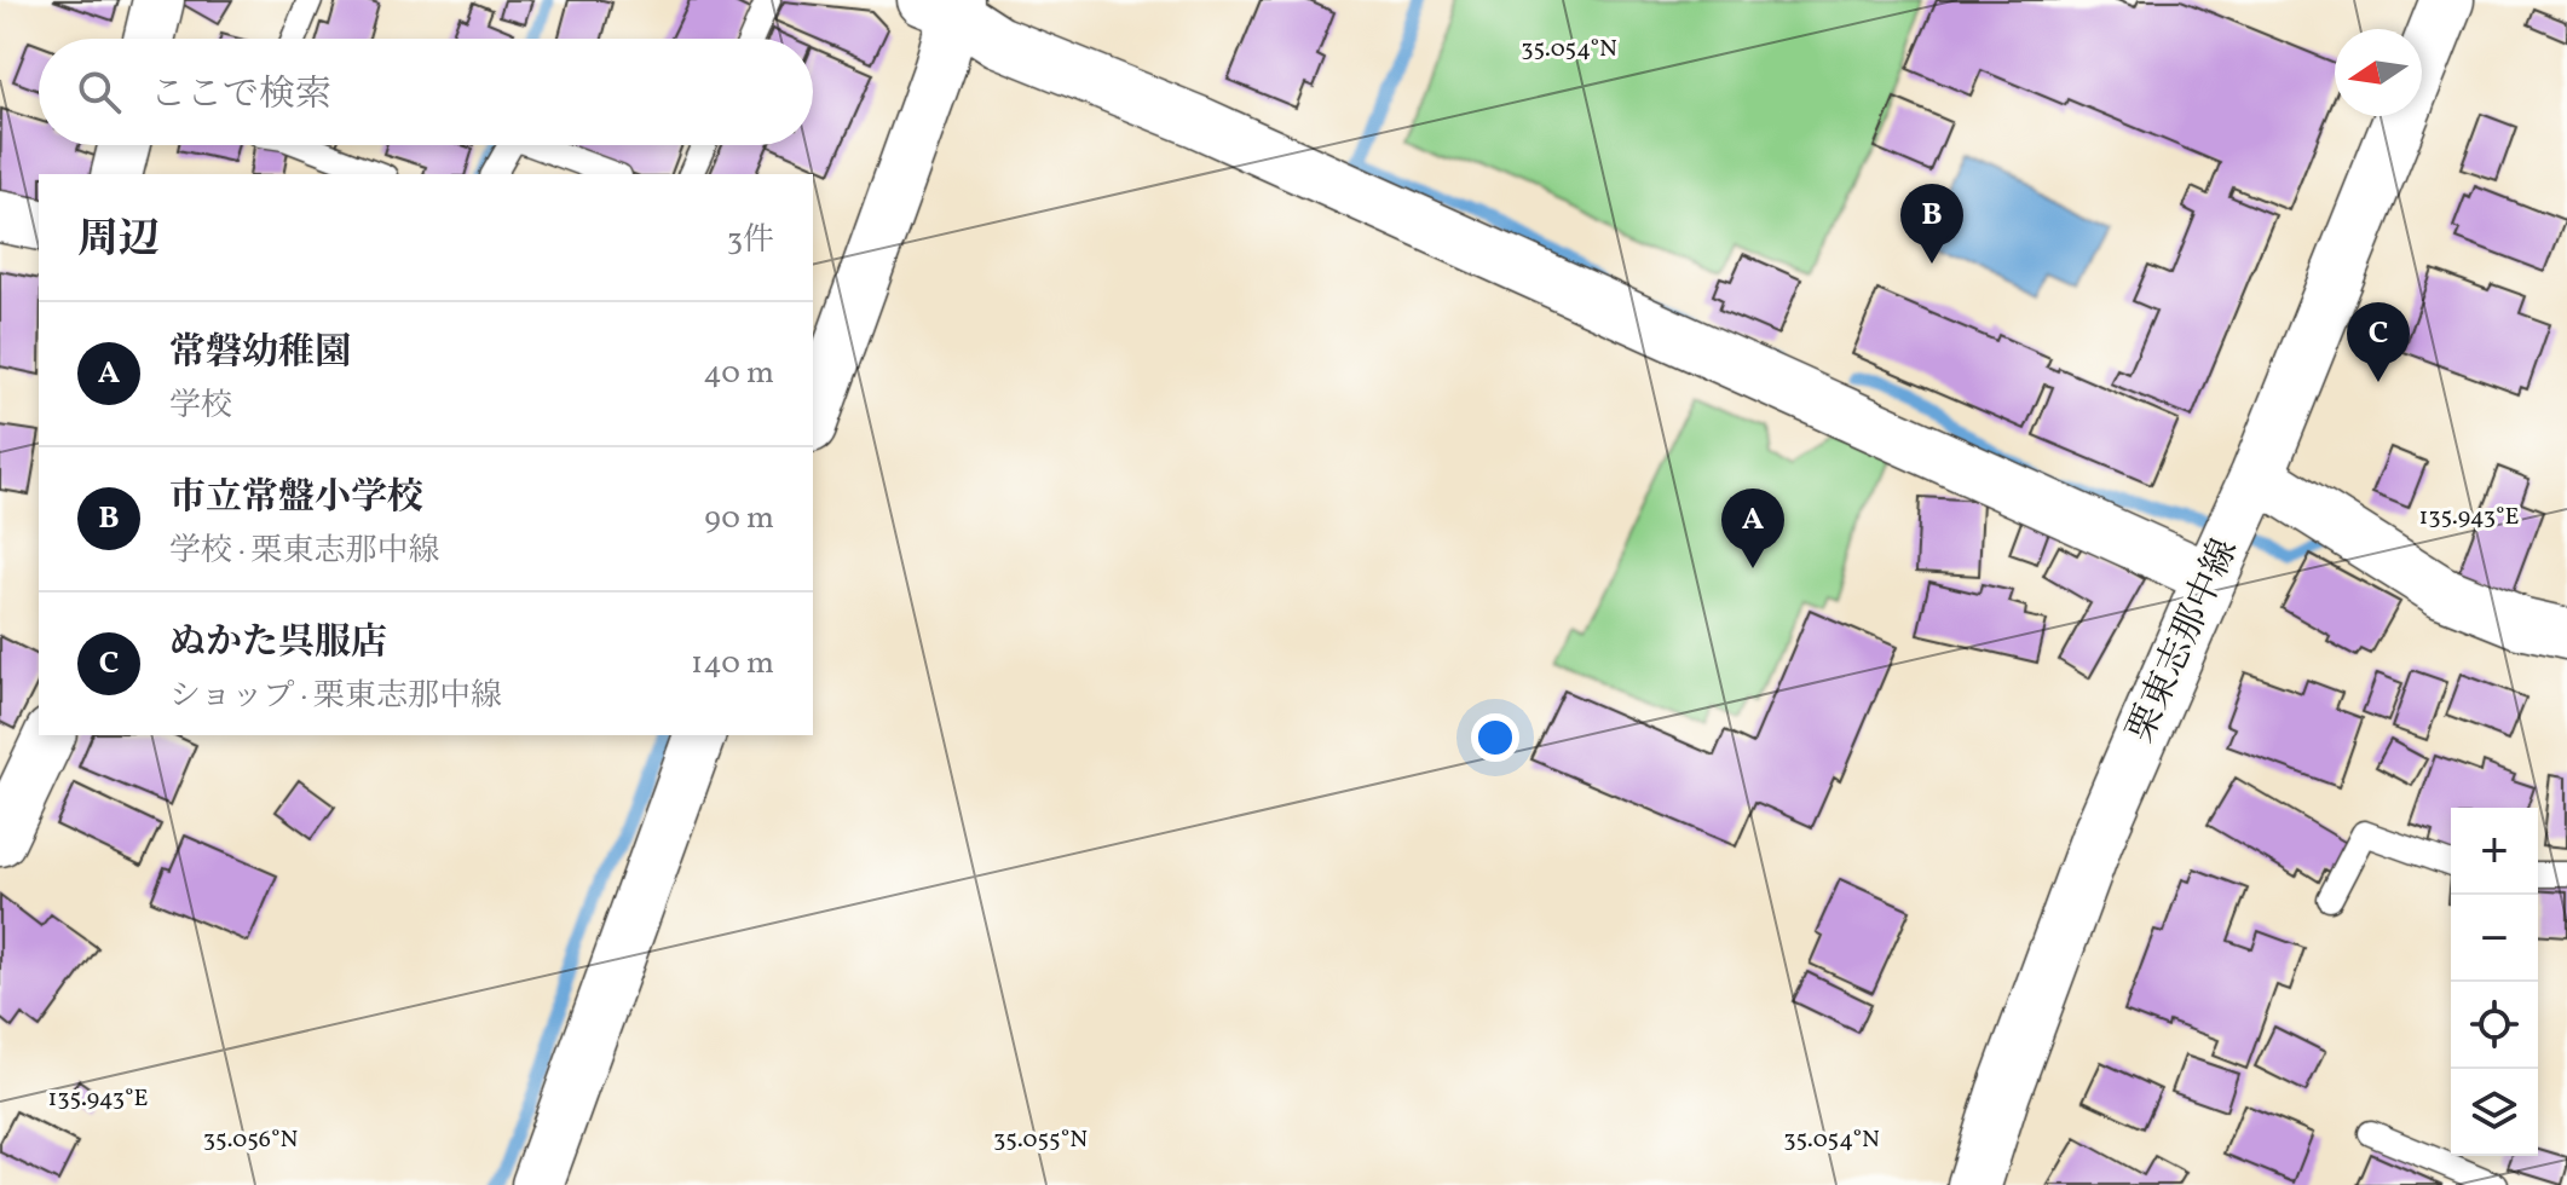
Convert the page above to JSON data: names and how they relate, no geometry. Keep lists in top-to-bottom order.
{
  "streets": {
    "main road": ["栗東志那中線"]
  },
  "north": "left",
  "page": {
    "search": "ここで検索",
    "heading": ["周辺", "3件"],
    "pins": ["B", "C", "A"],
    "list": [
      {
        "mark": "A",
        "name": "常磐幼稚園",
        "note": "学校",
        "value": "40 m"
      },
      {
        "mark": "B",
        "name": "市立常盤小学校",
        "note": "学校 · 栗東志那中線",
        "value": "90 m"
      },
      {
        "mark": "C",
        "name": "ぬかた呉服店",
        "note": "ショップ · 栗東志那中線",
        "value": "140 m"
      }
    ],
    "map_buttons": ["+", "−"]
  },
  "coordinates": [
    "35.054°N",
    "135.943°E",
    "35.056°N",
    "35.055°N"
  ]
}
